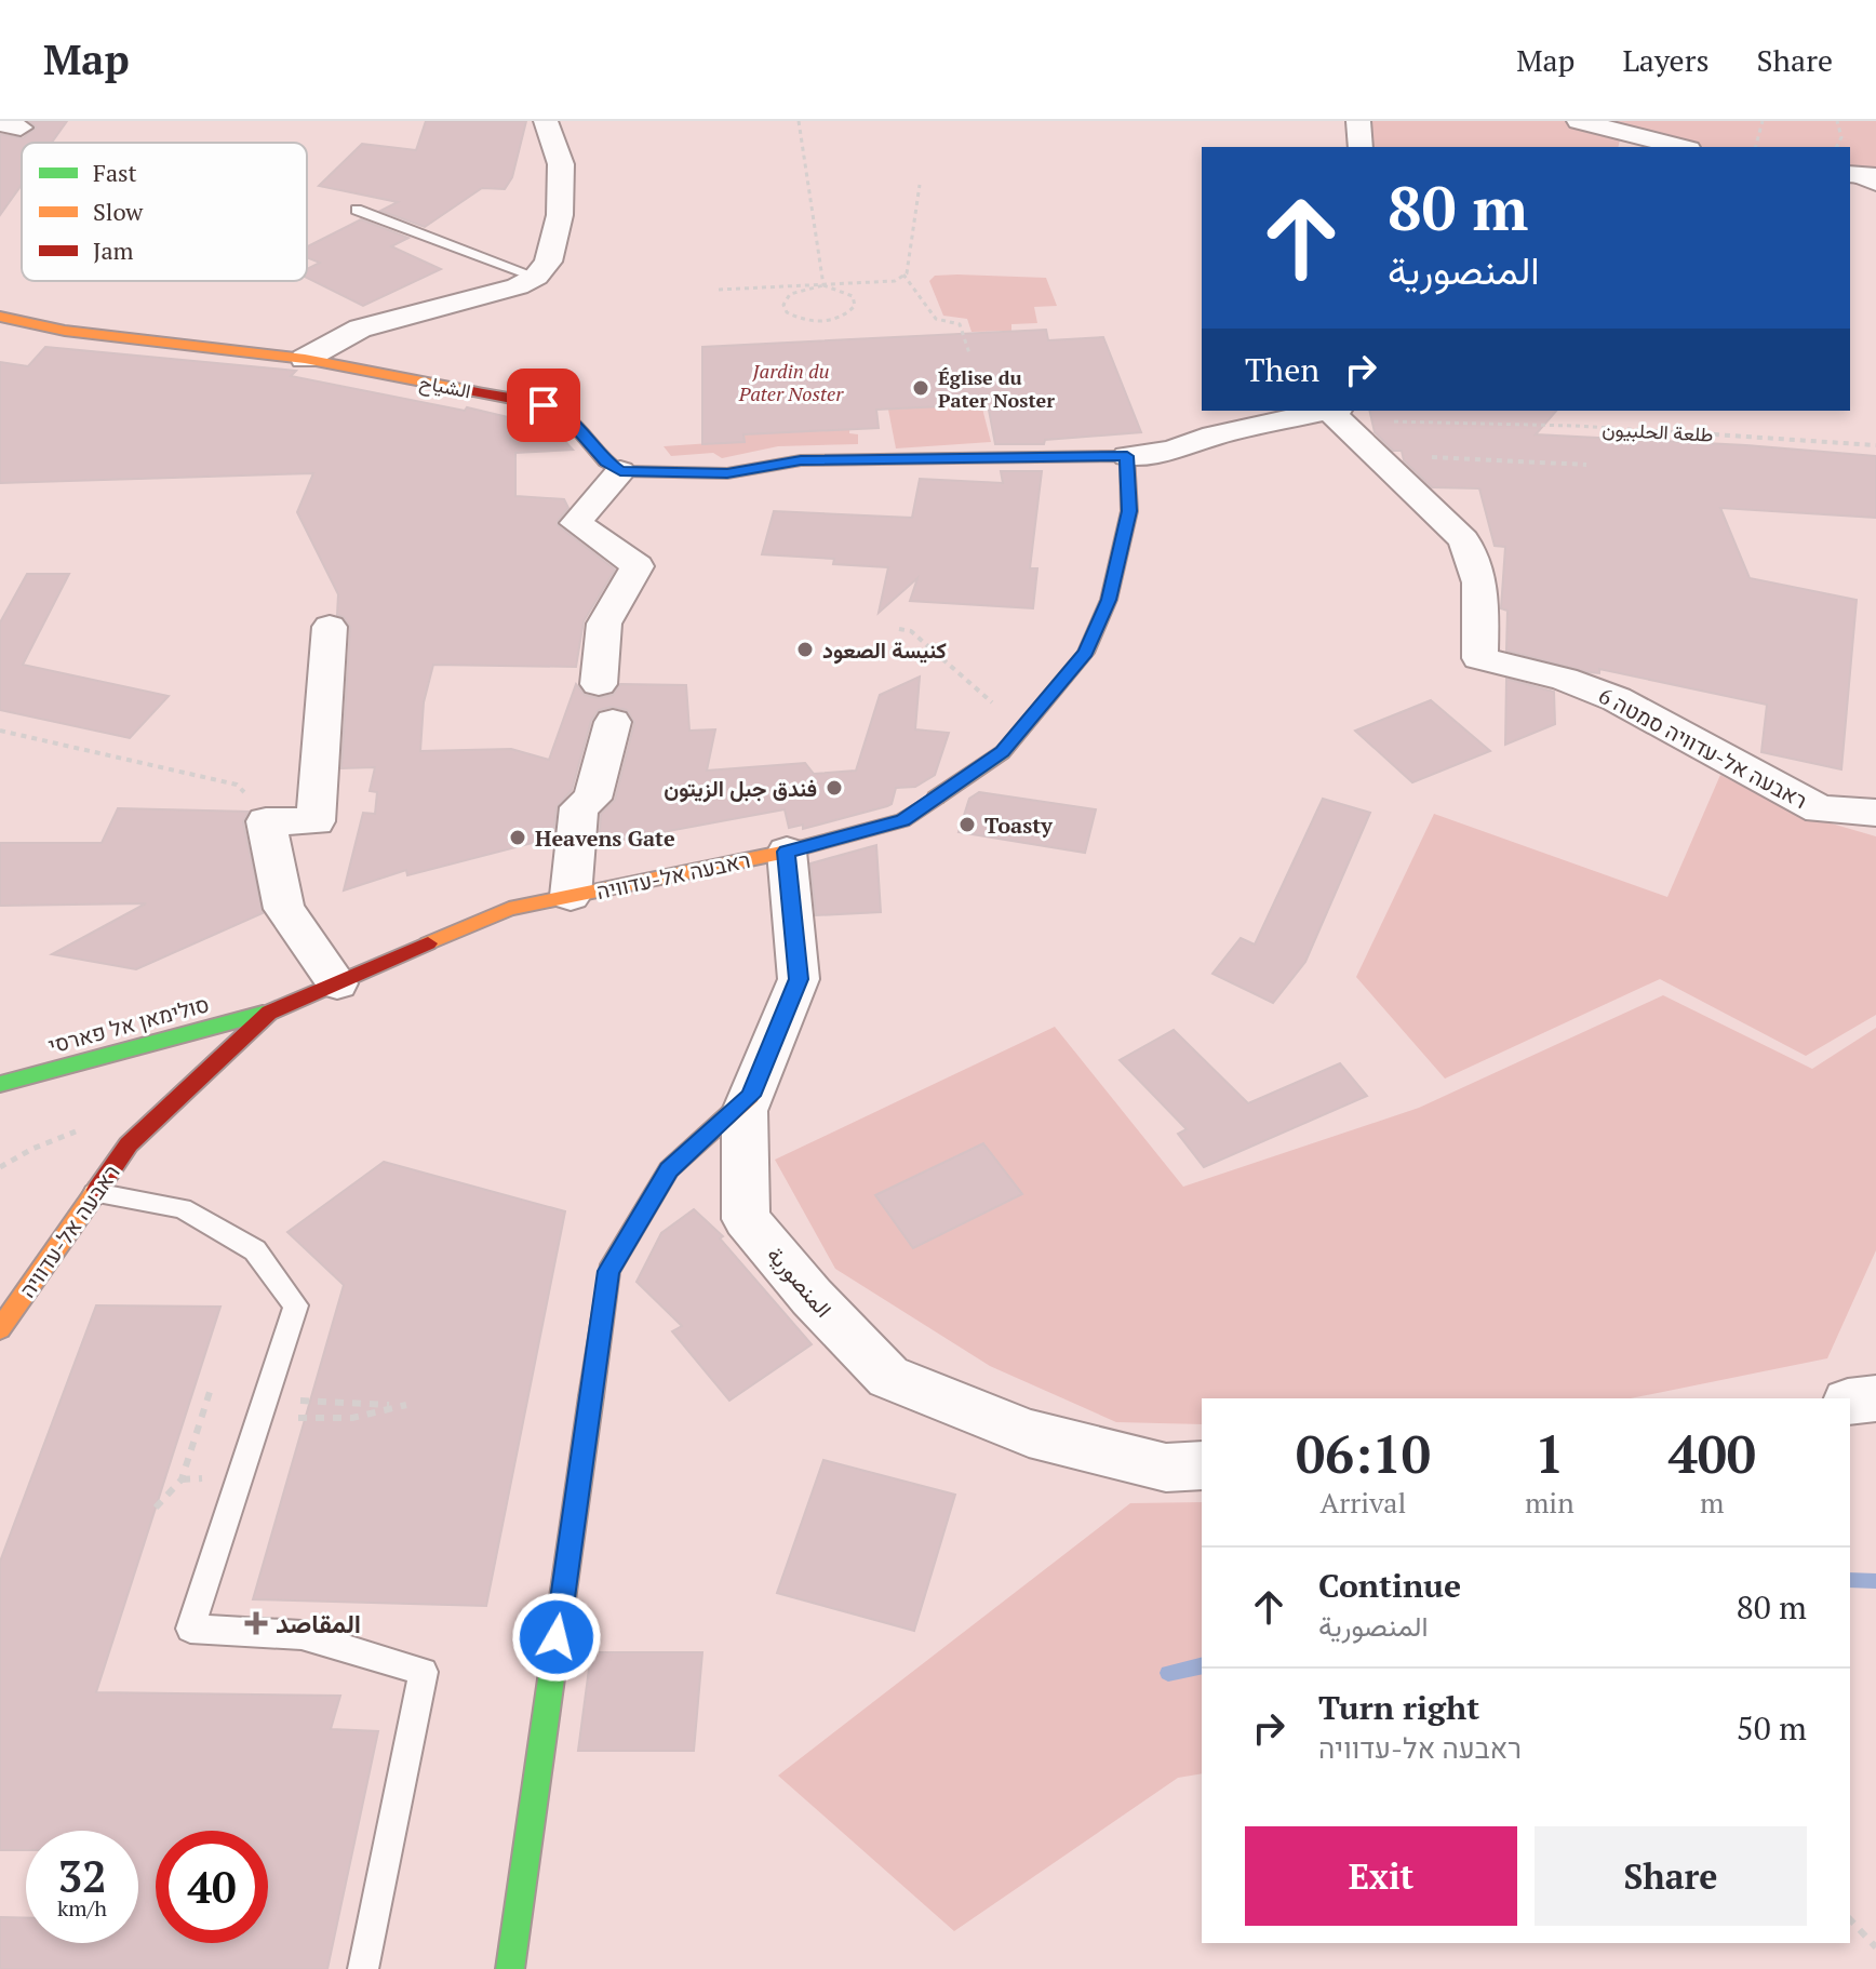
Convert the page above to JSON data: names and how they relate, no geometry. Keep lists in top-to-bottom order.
{
  "streets": {
    "street": [
      "الشياح",
      "ראבעה אל-עדוויה סמטה 6",
      "ראבעה אל-עדוויה",
      "סולימאן אל פארסי",
      "المنصورية"
    ],
    "path": ["طلعة الحلبيون"]
  },
  "crossings": [
    ["طلعة الحلبيون", "ראבעה אל-עדוויה סמטה 6"],
    ["ראבעה אל-עדוויה", "סולימאן אל פארסי"],
    ["ראבעה אל-עדוויה", "المنصورية"]
  ],
  "parks": ["Jardin du Pater Noster"],
  "places": {
    "other": [
      "Église du Pater Noster",
      "كنيسة الصعود",
      "فندق جبل الزيتون",
      "Toasty",
      "Heavens Gate"
    ],
    "health": ["المقاصد"]
  },
  "legend": ["Fast", "Slow", "Jam"],
  "page": {
    "header": "Map",
    "nav": ["Map", "Layers", "Share"],
    "turn": ["80 m", "المنصورية"],
    "then": "Then",
    "eta": [
      "06:10",
      "Arrival",
      "1",
      "min",
      "400",
      "m"
    ],
    "list": [
      {
        "name": "Continue",
        "note": "المنصورية",
        "value": "80 m"
      },
      {
        "name": "Turn right",
        "note": "ראבעה אל-עדוויה",
        "value": "50 m"
      }
    ],
    "buttons": ["Exit", "Share"],
    "speed": "32 km/h",
    "limit": "40"
  }
}
